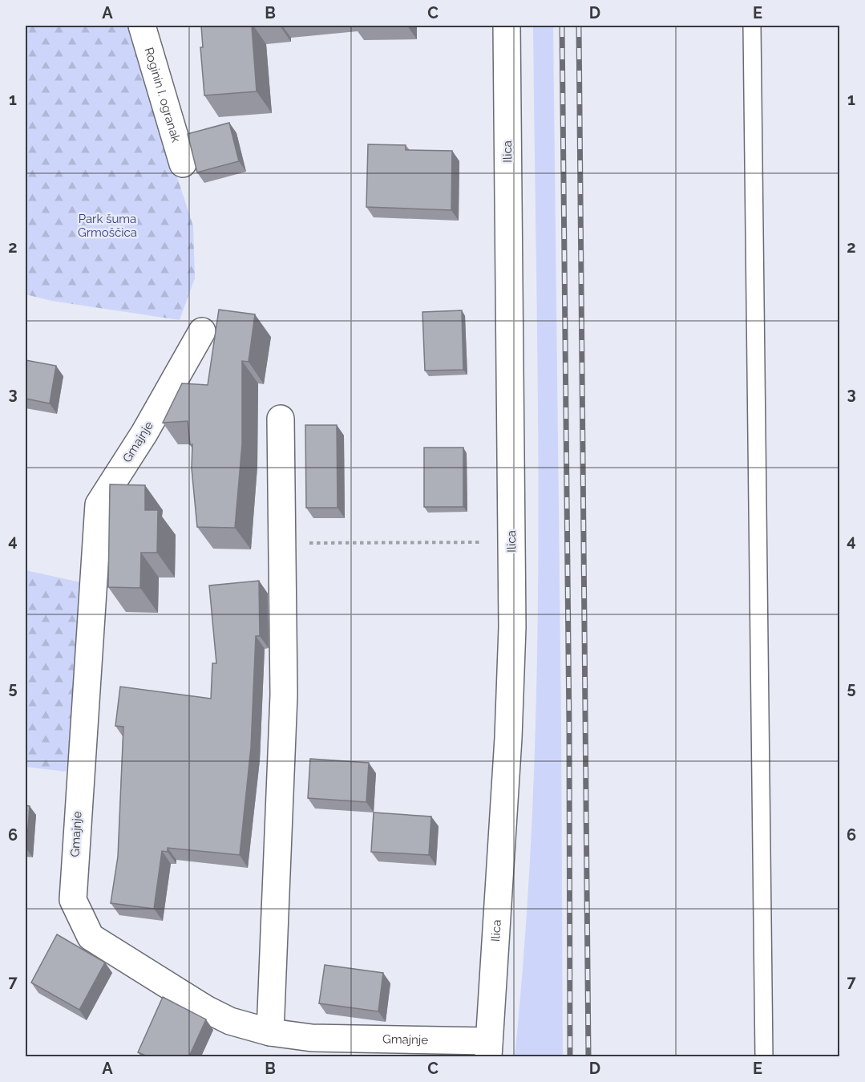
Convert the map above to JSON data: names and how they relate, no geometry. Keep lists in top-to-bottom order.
{
  "streets": {
    "street": ["Roginin I. ogranak", "Ilica", "Gmajnje"]
  },
  "crossings": [
    ["Ilica", "Gmajnje"]
  ],
  "parks": ["Park šuma Grmoščica"],
  "grid": {
    "columns": [
      "A",
      "B",
      "C",
      "D",
      "E"
    ],
    "rows": [
      "1",
      "2",
      "3",
      "4",
      "5",
      "6",
      "7"
    ]
  }
}
